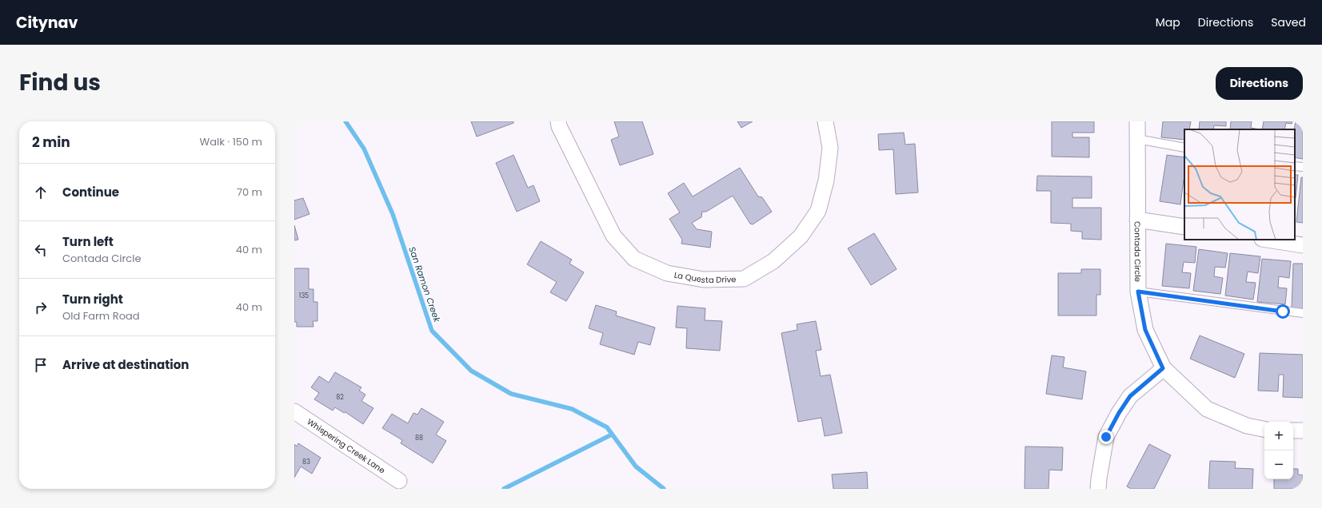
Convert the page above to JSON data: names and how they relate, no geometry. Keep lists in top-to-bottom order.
{
  "streets": {
    "street": ["Contada Circle", "La Questa Drive", "Whispering Creek Lane"]
  },
  "water": ["San Ramon Creek"],
  "house_numbers": [
    "135",
    "82",
    "88",
    "83"
  ],
  "page": {
    "header": "Citynav",
    "nav": ["Map", "Directions", "Saved"],
    "title": "Find us",
    "buttons": "Directions",
    "heading": ["2 min", "Walk · 150 m"],
    "list": [
      ["Continue", "70 m"],
      ["Turn left", "Contada Circle", "40 m"],
      ["Turn right", "Old Farm Road", "40 m"],
      "Arrive at destination"
    ],
    "map_buttons": ["+", "−"]
  }
}
